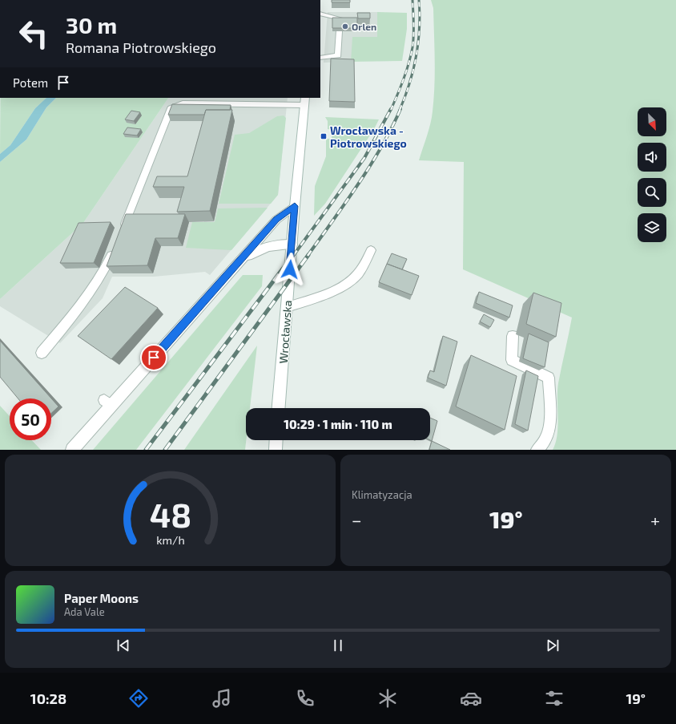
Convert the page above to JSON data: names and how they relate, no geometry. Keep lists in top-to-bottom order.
{
  "streets": {
    "main road": ["Wrocławska"]
  },
  "places": {
    "other": ["Orlen"],
    "transit": ["Wrocławska - Piotrowskiego"]
  },
  "north": "bottom right",
  "page": {
    "turn": ["30 m", "Romana Piotrowskiego"],
    "then": "Potem",
    "limit": "50",
    "trip": "10:29 · 1 min · 110 m",
    "tile": "Klimatyzacja",
    "heat": ["−", "19°", "+"],
    "song": ["Paper Moons", "Ada Vale"],
    "tabs": ["10:28", "19°"],
    "gauge": ["48", "km/h"]
  }
}
